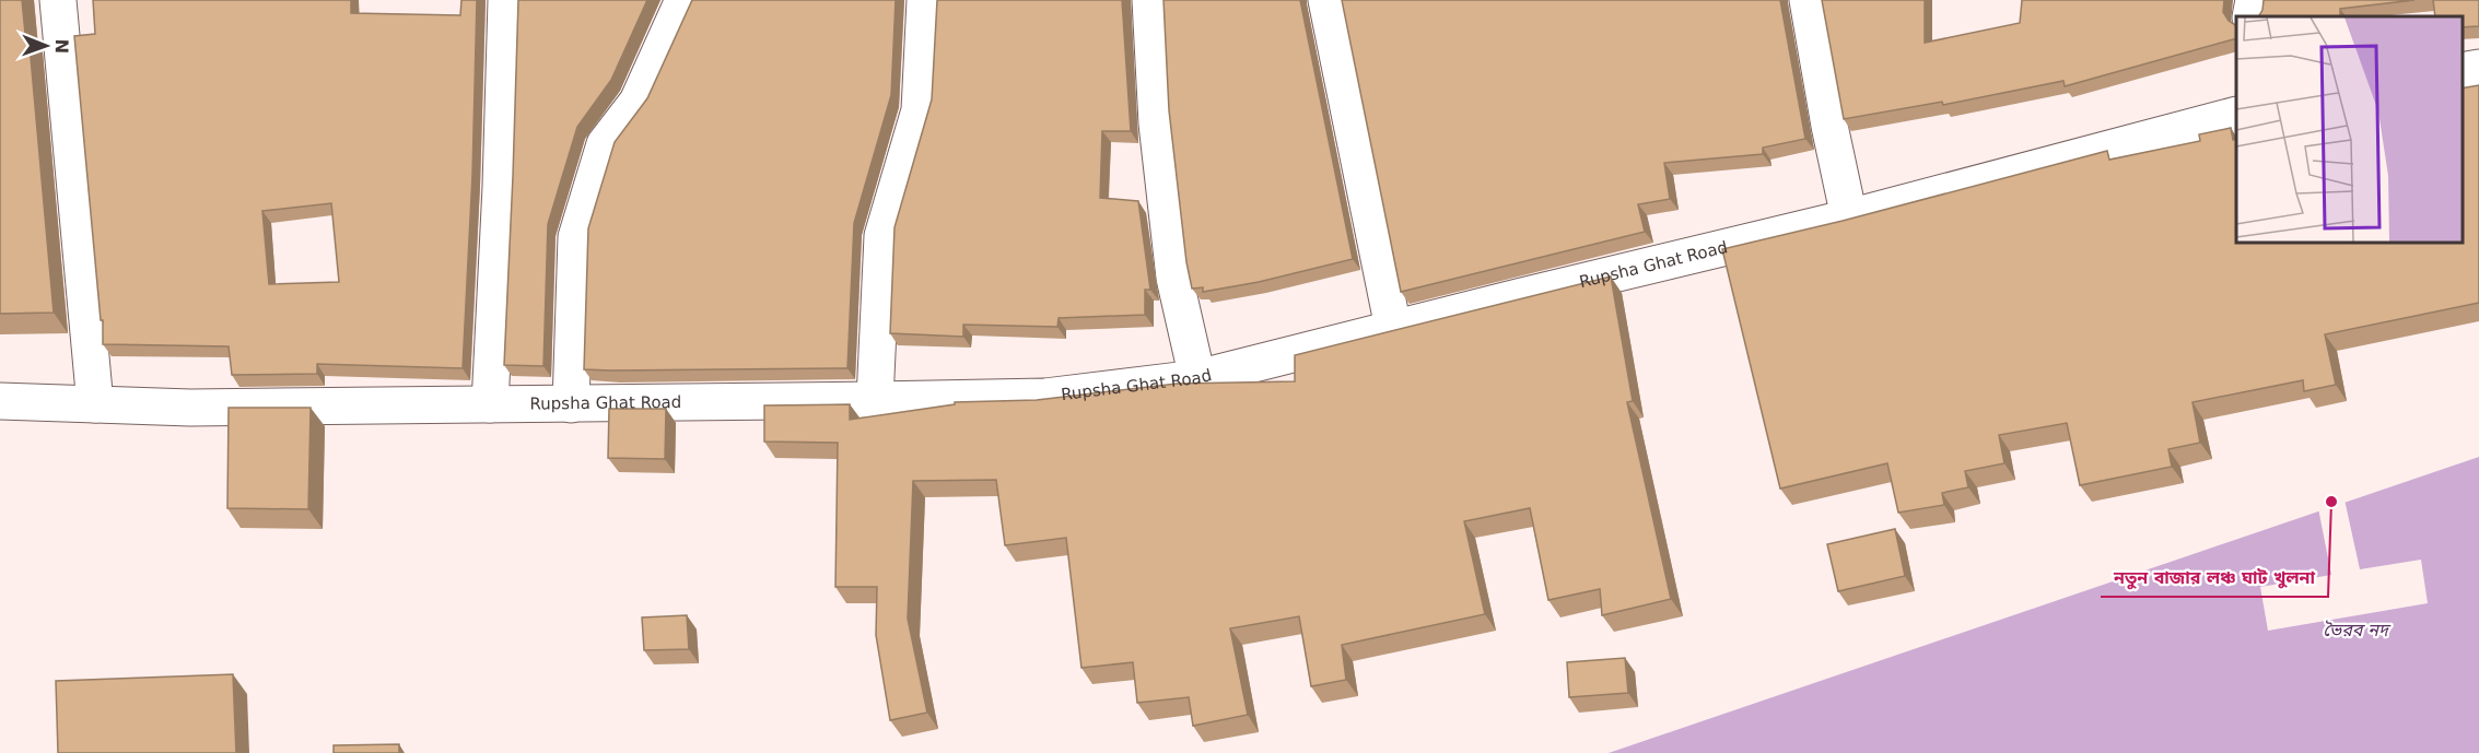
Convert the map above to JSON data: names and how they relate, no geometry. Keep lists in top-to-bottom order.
{
  "streets": {
    "street": ["Rupsha Ghat Road"]
  },
  "water": ["ভৈরব নদ"],
  "places": ["নতুন বাজার লঞ্চ ঘাট খুলনা"],
  "north": "right"
}
